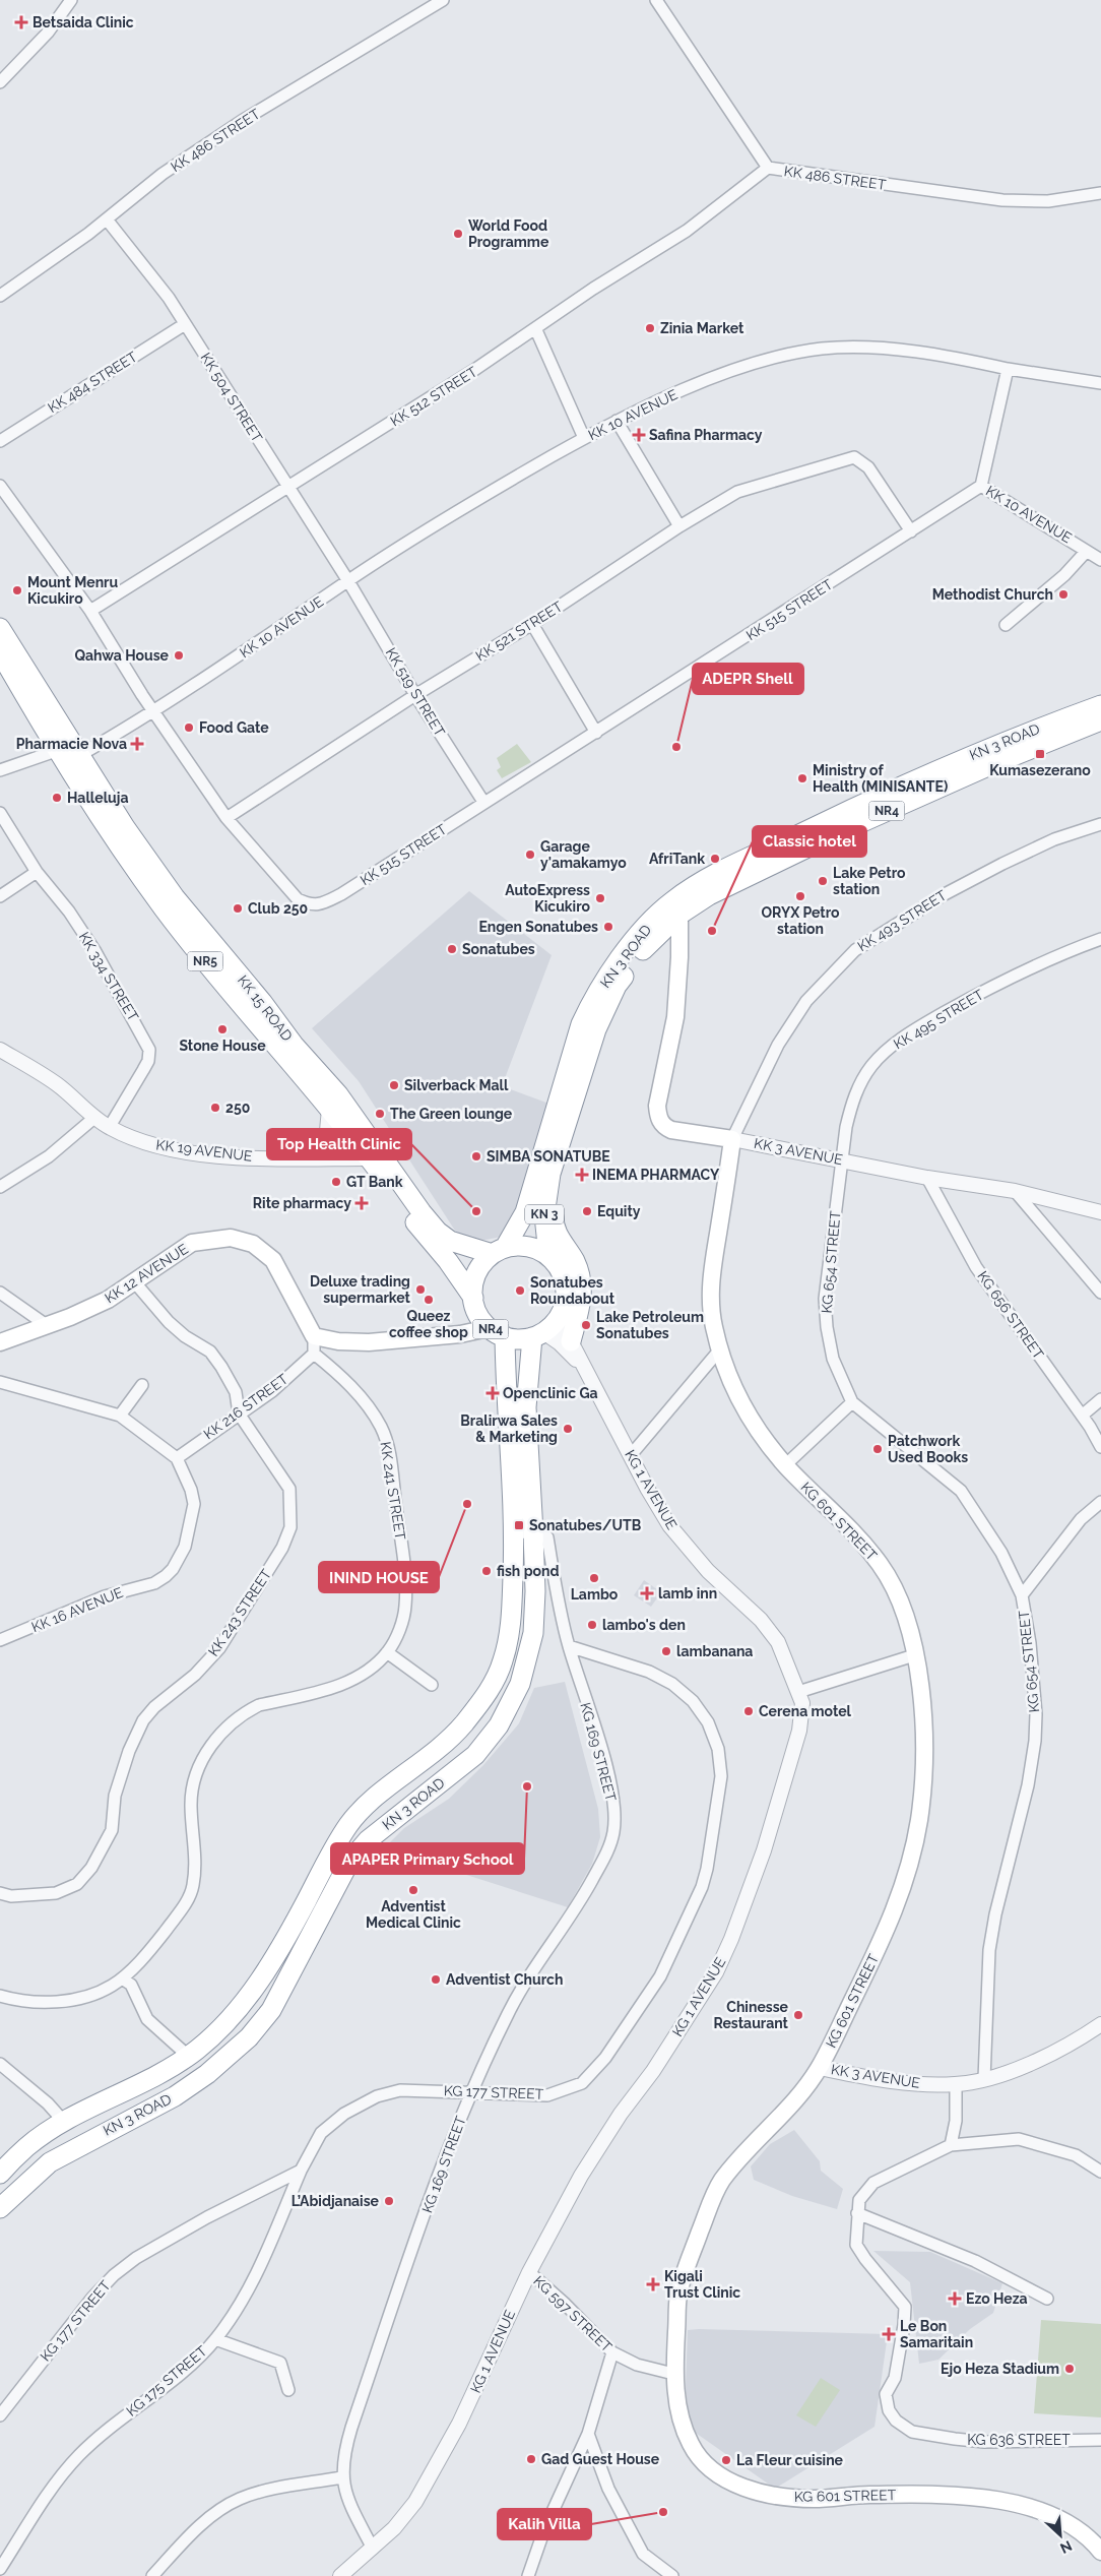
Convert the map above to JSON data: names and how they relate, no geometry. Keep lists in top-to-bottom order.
{
  "streets": {
    "highway": [
      "KN 3 ROAD",
      "NR4",
      "NR5",
      "KK 15 ROAD",
      "KN 3"
    ],
    "main road": ["KK 3 AVENUE", "KK 12 AVENUE", "KG 601 STREET"],
    "street": [
      "KK 486 STREET",
      "KK 484 STREET",
      "KK 512 STREET",
      "KK 504 STREET",
      "KK 10 AVENUE",
      "KK 515 STREET",
      "KK 521 STREET",
      "KK 519 STREET",
      "KK 493 STREET",
      "KK 334 STREET",
      "KK 495 STREET",
      "KK 19 AVENUE",
      "KG 654 STREET",
      "KG 656 STREET",
      "KK 216 STREET",
      "KG 1 AVENUE",
      "KK 241 STREET",
      "KK 16 AVENUE",
      "KK 243 STREET",
      "KG 169 STREET",
      "KG 177 STREET",
      "KG 597 STREET",
      "KG 175 STREET",
      "KG 636 STREET"
    ]
  },
  "crossings": [
    ["KK 486 STREET", "KK 512 STREET"],
    ["KK 486 STREET", "KK 504 STREET"],
    ["KK 484 STREET", "KK 504 STREET"],
    ["KK 512 STREET", "KK 504 STREET"],
    ["KK 504 STREET", "KK 10 AVENUE"],
    ["KK 504 STREET", "KK 519 STREET"],
    ["KK 10 AVENUE", "KK 515 STREET"],
    ["KK 10 AVENUE", "KK 519 STREET"],
    ["KK 10 AVENUE", "KK 15 ROAD"],
    ["KK 515 STREET", "KK 521 STREET"],
    ["KK 515 STREET", "KK 519 STREET"],
    ["KK 521 STREET", "KK 519 STREET"],
    ["KN 3 ROAD", "NR4"],
    ["KN 3 ROAD", "KK 3 AVENUE"],
    ["KN 3 ROAD", "KN 3"],
    ["KN 3 ROAD", "KG 169 STREET"],
    ["NR4", "KK 15 ROAD"],
    ["NR4", "KN 3"],
    ["NR4", "KG 1 AVENUE"],
    ["KK 493 STREET", "KK 3 AVENUE"],
    ["KK 493 STREET", "KG 601 STREET"],
    ["KK 334 STREET", "KK 19 AVENUE"],
    ["KK 15 ROAD", "KK 19 AVENUE"],
    ["KK 15 ROAD", "KN 3"],
    ["KK 15 ROAD", "KG 1 AVENUE"],
    ["KK 495 STREET", "KK 3 AVENUE"],
    ["KK 495 STREET", "KG 654 STREET"],
    ["KK 3 AVENUE", "KG 654 STREET"],
    ["KK 3 AVENUE", "KG 656 STREET"],
    ["KK 3 AVENUE", "KG 601 STREET"],
    ["KN 3", "KG 1 AVENUE"],
    ["KK 12 AVENUE", "KK 216 STREET"],
    ["KK 12 AVENUE", "KK 241 STREET"],
    ["KK 12 AVENUE", "KK 243 STREET"],
    ["KK 216 STREET", "KK 241 STREET"],
    ["KK 216 STREET", "KK 16 AVENUE"],
    ["KK 216 STREET", "KK 243 STREET"],
    ["KG 1 AVENUE", "KG 169 STREET"],
    ["KG 1 AVENUE", "KG 597 STREET"],
    ["KG 601 STREET", "KG 597 STREET"],
    ["KG 169 STREET", "KG 177 STREET"],
    ["KG 177 STREET", "KG 175 STREET"]
  ],
  "places": {
    "health": [
      "Betsaida Clinic",
      "Safina Pharmacy",
      "Pharmacie Nova",
      "INEMA PHARMACY",
      "Rite pharmacy",
      "Openclinic Ga",
      "lamb inn",
      "Kigali Trust Clinic",
      "Ezo Heza",
      "Le Bon Samaritain"
    ],
    "other": [
      "World Food Programme",
      "Zinia Market",
      "Mount Menru Kicukiro",
      "Methodist Church",
      "Qahwa House",
      "Food Gate",
      "ADEPR Shell",
      "Ministry of Health (MINISANTE)",
      "Halleluja",
      "Garage y'amakamyo",
      "AfriTank",
      "Lake Petro station",
      "ORYX Petro station",
      "AutoExpress Kicukiro",
      "Club 250",
      "Engen Sonatubes",
      "Classic hotel",
      "Sonatubes",
      "Stone House",
      "Silverback Mall",
      "250",
      "The Green lounge",
      "SIMBA SONATUBE",
      "GT Bank",
      "Top Health Clinic",
      "Equity",
      "Deluxe trading supermarket",
      "Sonatubes Roundabout",
      "Queez coffee shop",
      "Lake Petroleum Sonatubes",
      "Bralirwa Sales & Marketing",
      "Patchwork Used Books",
      "ININD HOUSE",
      "fish pond",
      "Lambo",
      "lambo's den",
      "lambanana",
      "Cerena motel",
      "APAPER Primary School",
      "Adventist Medical Clinic",
      "Adventist Church",
      "Chinesse Restaurant",
      "L’Abidjanaise",
      "Ejo Heza Stadium",
      "Gad Guest House",
      "La Fleur cuisine",
      "Kalih Villa"
    ],
    "transit": ["Kumasezerano", "Sonatubes/UTB"]
  },
  "north": "bottom right"
}
